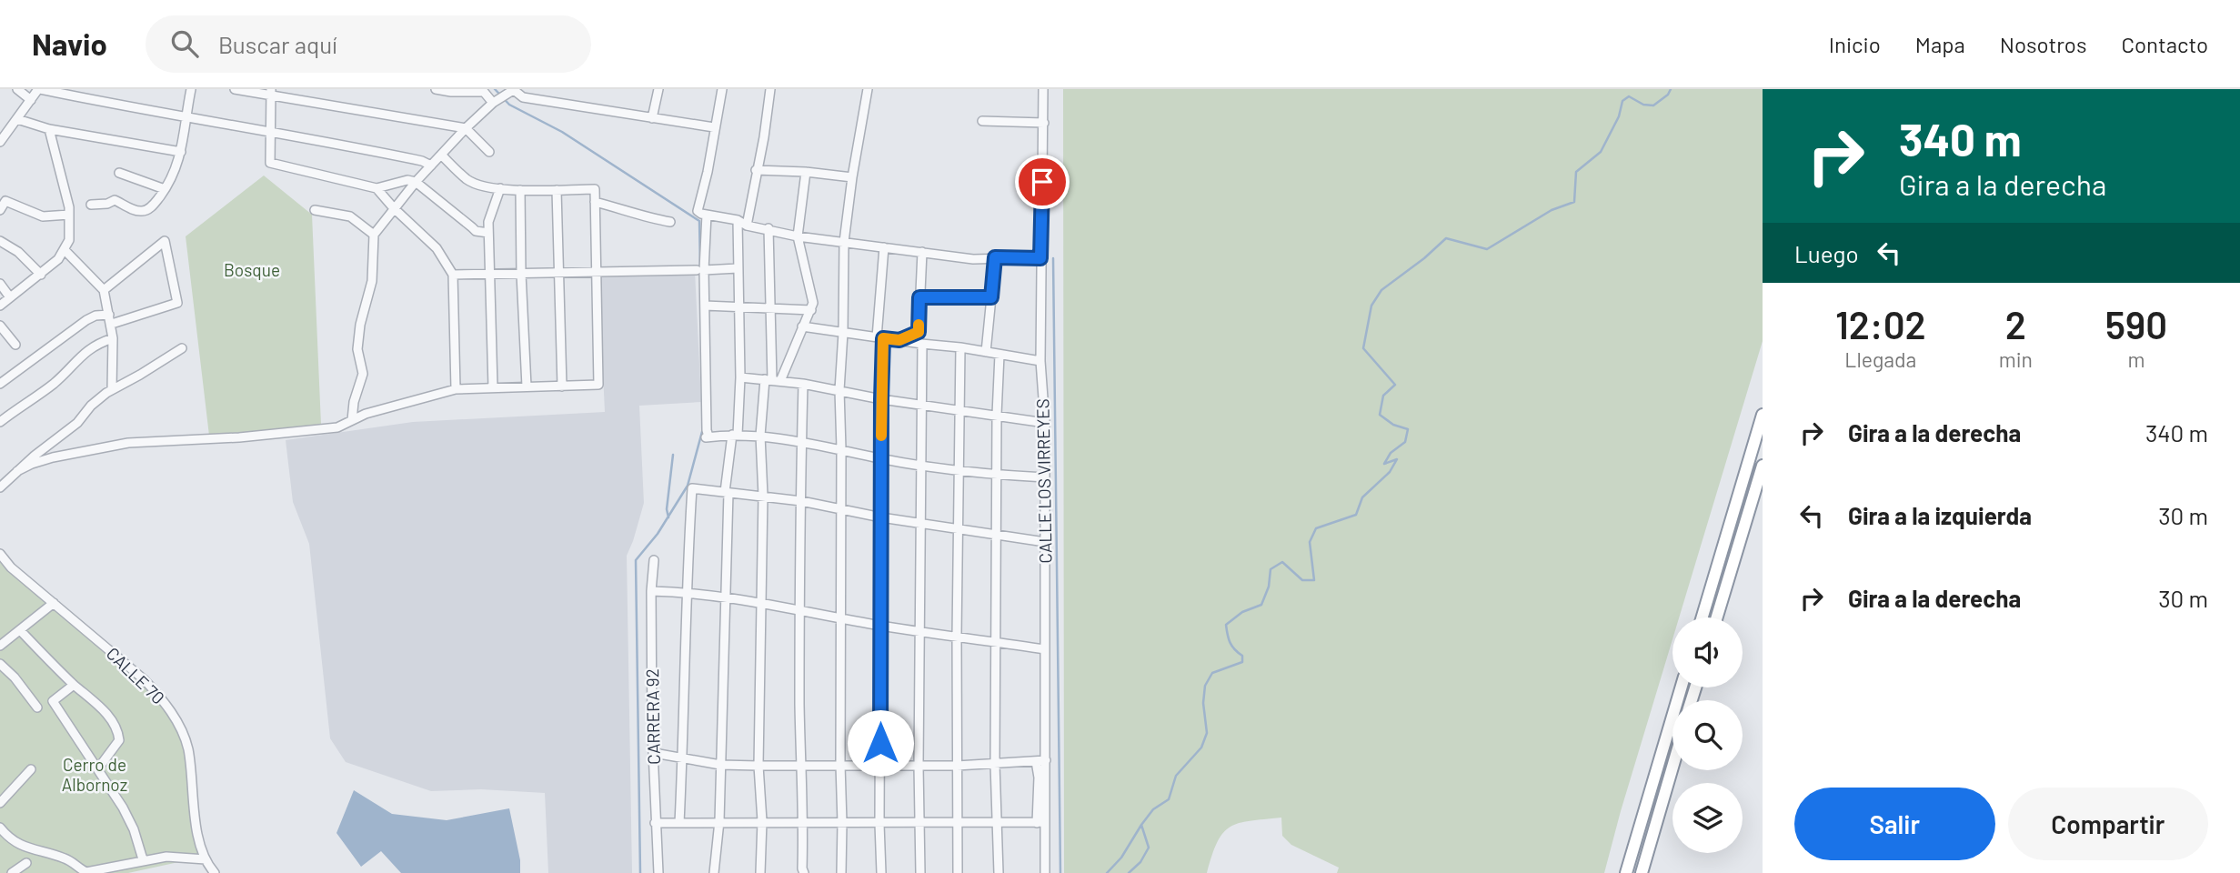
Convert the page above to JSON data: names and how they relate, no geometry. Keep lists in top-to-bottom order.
{
  "streets": {
    "street": ["CALLE LOS VIRREYES", "CALLE 70", "CARRERA 92"]
  },
  "parks": ["Bosque", "Cerro de Albornoz"],
  "page": {
    "header": "Navio",
    "search": "Buscar aquí",
    "nav": [
      "Inicio",
      "Mapa",
      "Nosotros",
      "Contacto"
    ],
    "turn": ["340 m", "Gira a la derecha"],
    "then": "Luego",
    "eta": [
      "12:02",
      "Llegada",
      "2",
      "min",
      "590",
      "m"
    ],
    "list": [
      {
        "name": "Gira a la derecha",
        "value": "340 m"
      },
      {
        "name": "Gira a la izquierda",
        "value": "30 m"
      },
      {
        "name": "Gira a la derecha",
        "value": "30 m"
      }
    ],
    "buttons": ["Salir", "Compartir"]
  }
}
